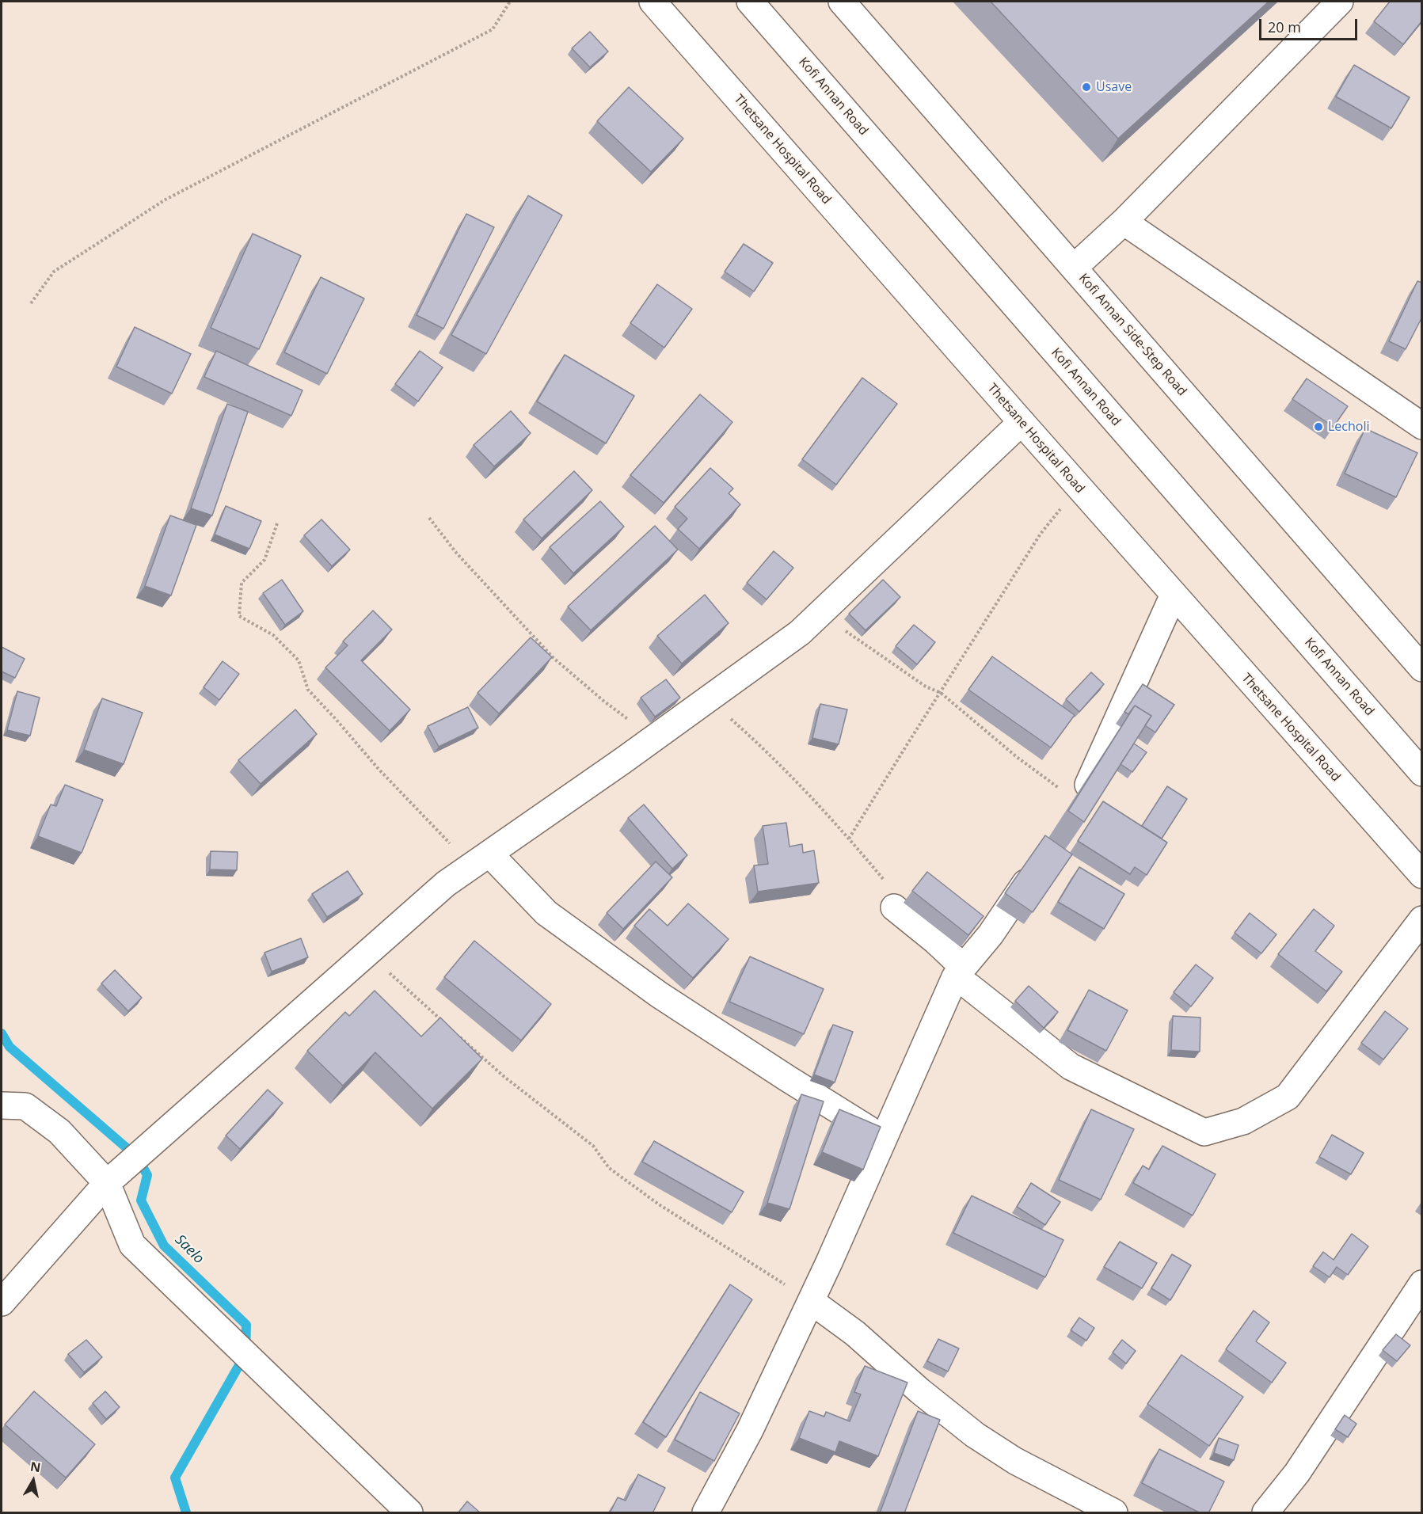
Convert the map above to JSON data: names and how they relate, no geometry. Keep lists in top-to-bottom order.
{
  "streets": {
    "street": ["Kofi Annan Road", "Thetsane Hospital Road", "Kofi Annan Side-Step Road"]
  },
  "water": ["Saelo"],
  "places": ["Usave", "Lecholi"],
  "scale_bar": "20 m",
  "north": "top"
}
